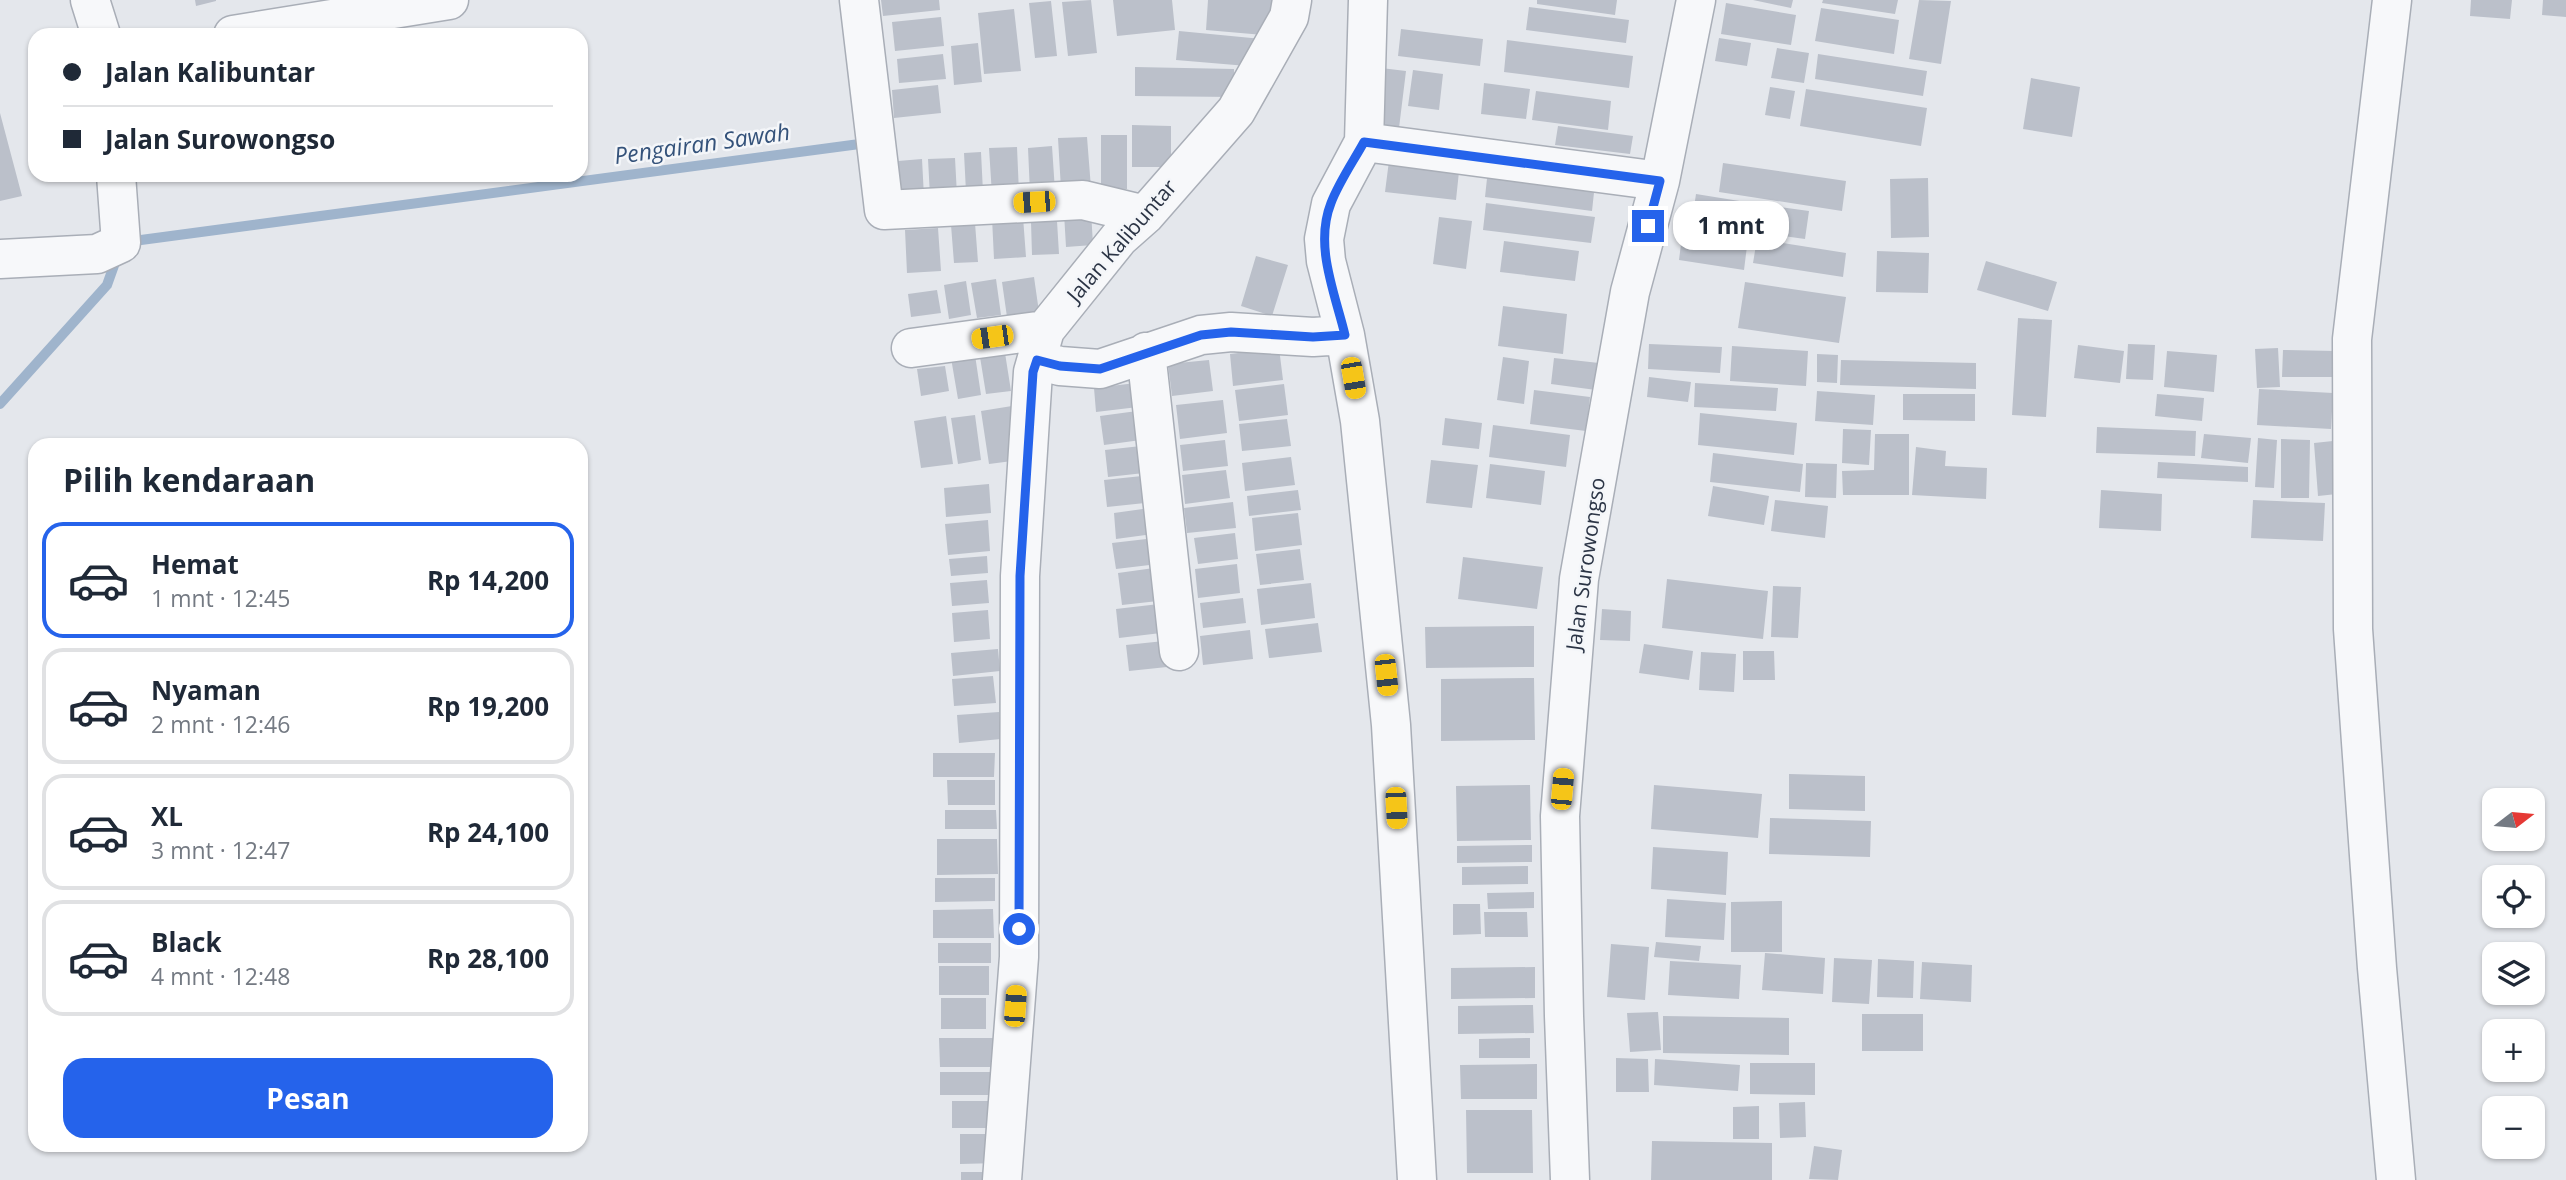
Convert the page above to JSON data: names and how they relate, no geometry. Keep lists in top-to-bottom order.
{
  "streets": {
    "street": ["Jalan Kalibuntar", "Jalan Surowongso"]
  },
  "water": ["Pengairan Sawah"],
  "north": "right",
  "page": {
    "banner": ["Jalan Kalibuntar", "Jalan Surowongso"],
    "bubble": "1 mnt",
    "heading": "Pilih kendaraan",
    "list": [
      {
        "name": "Hemat",
        "note": "1 mnt · 12:45",
        "value": "Rp 14,200"
      },
      {
        "name": "Nyaman",
        "note": "2 mnt · 12:46",
        "value": "Rp 19,200"
      },
      {
        "name": "XL",
        "note": "3 mnt · 12:47",
        "value": "Rp 24,100"
      },
      {
        "name": "Black",
        "note": "4 mnt · 12:48",
        "value": "Rp 28,100"
      }
    ],
    "map_buttons": ["+", "−"],
    "buttons": "Pesan"
  }
}
